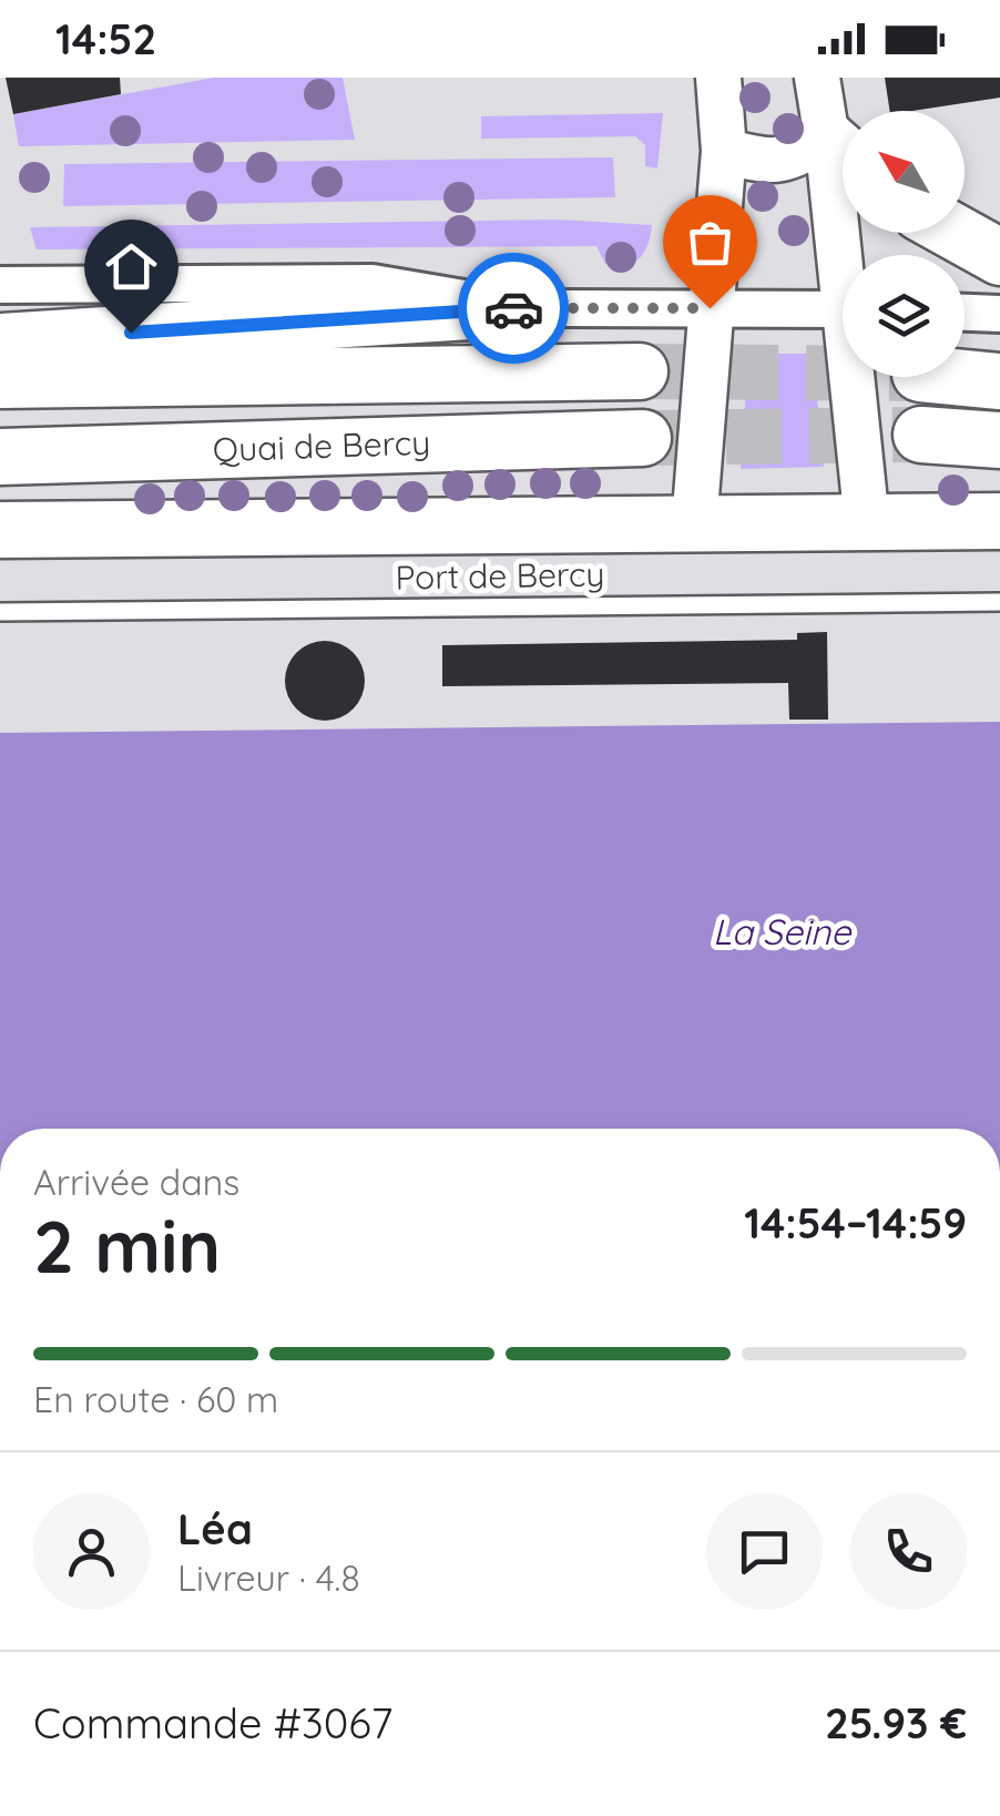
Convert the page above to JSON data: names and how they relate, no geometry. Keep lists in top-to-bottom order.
{
  "streets": {
    "main road": ["Quai de Bercy"],
    "lane": ["Port de Bercy"]
  },
  "water": ["La Seine"],
  "north": "top left",
  "page": {
    "status": "14:52",
    "heading": ["2 min", "Arrivée dans", "14:54–14:59"],
    "panel": [
      "Léa",
      "Livreur · 4.8",
      "Commande #3067",
      "25.93 €"
    ],
    "bar": "En route · 60 m"
  }
}
